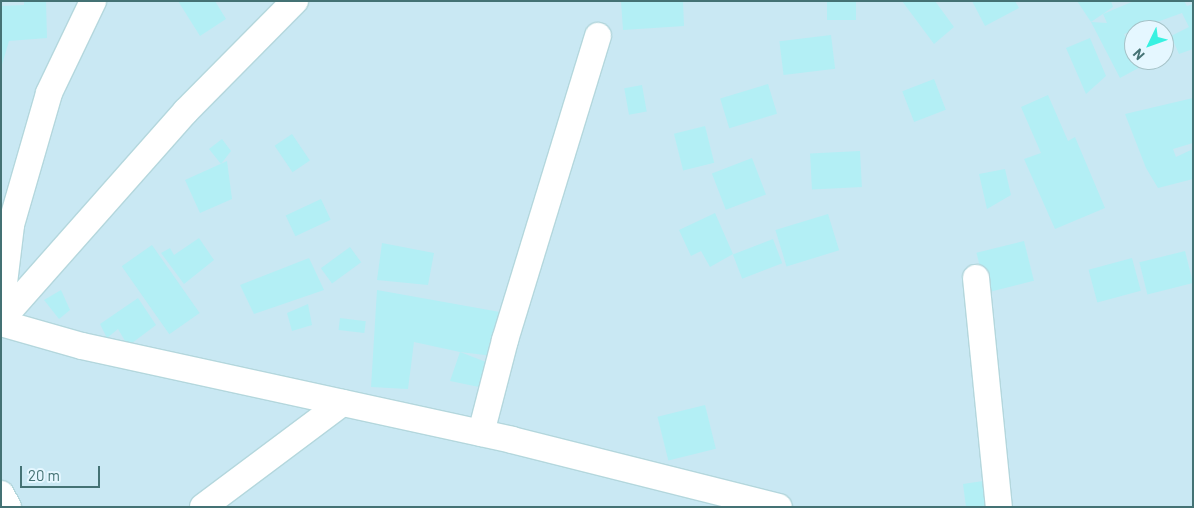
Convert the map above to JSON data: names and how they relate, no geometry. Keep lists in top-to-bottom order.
{
  "scale_bar": "20 m",
  "north": "bottom left"
}
